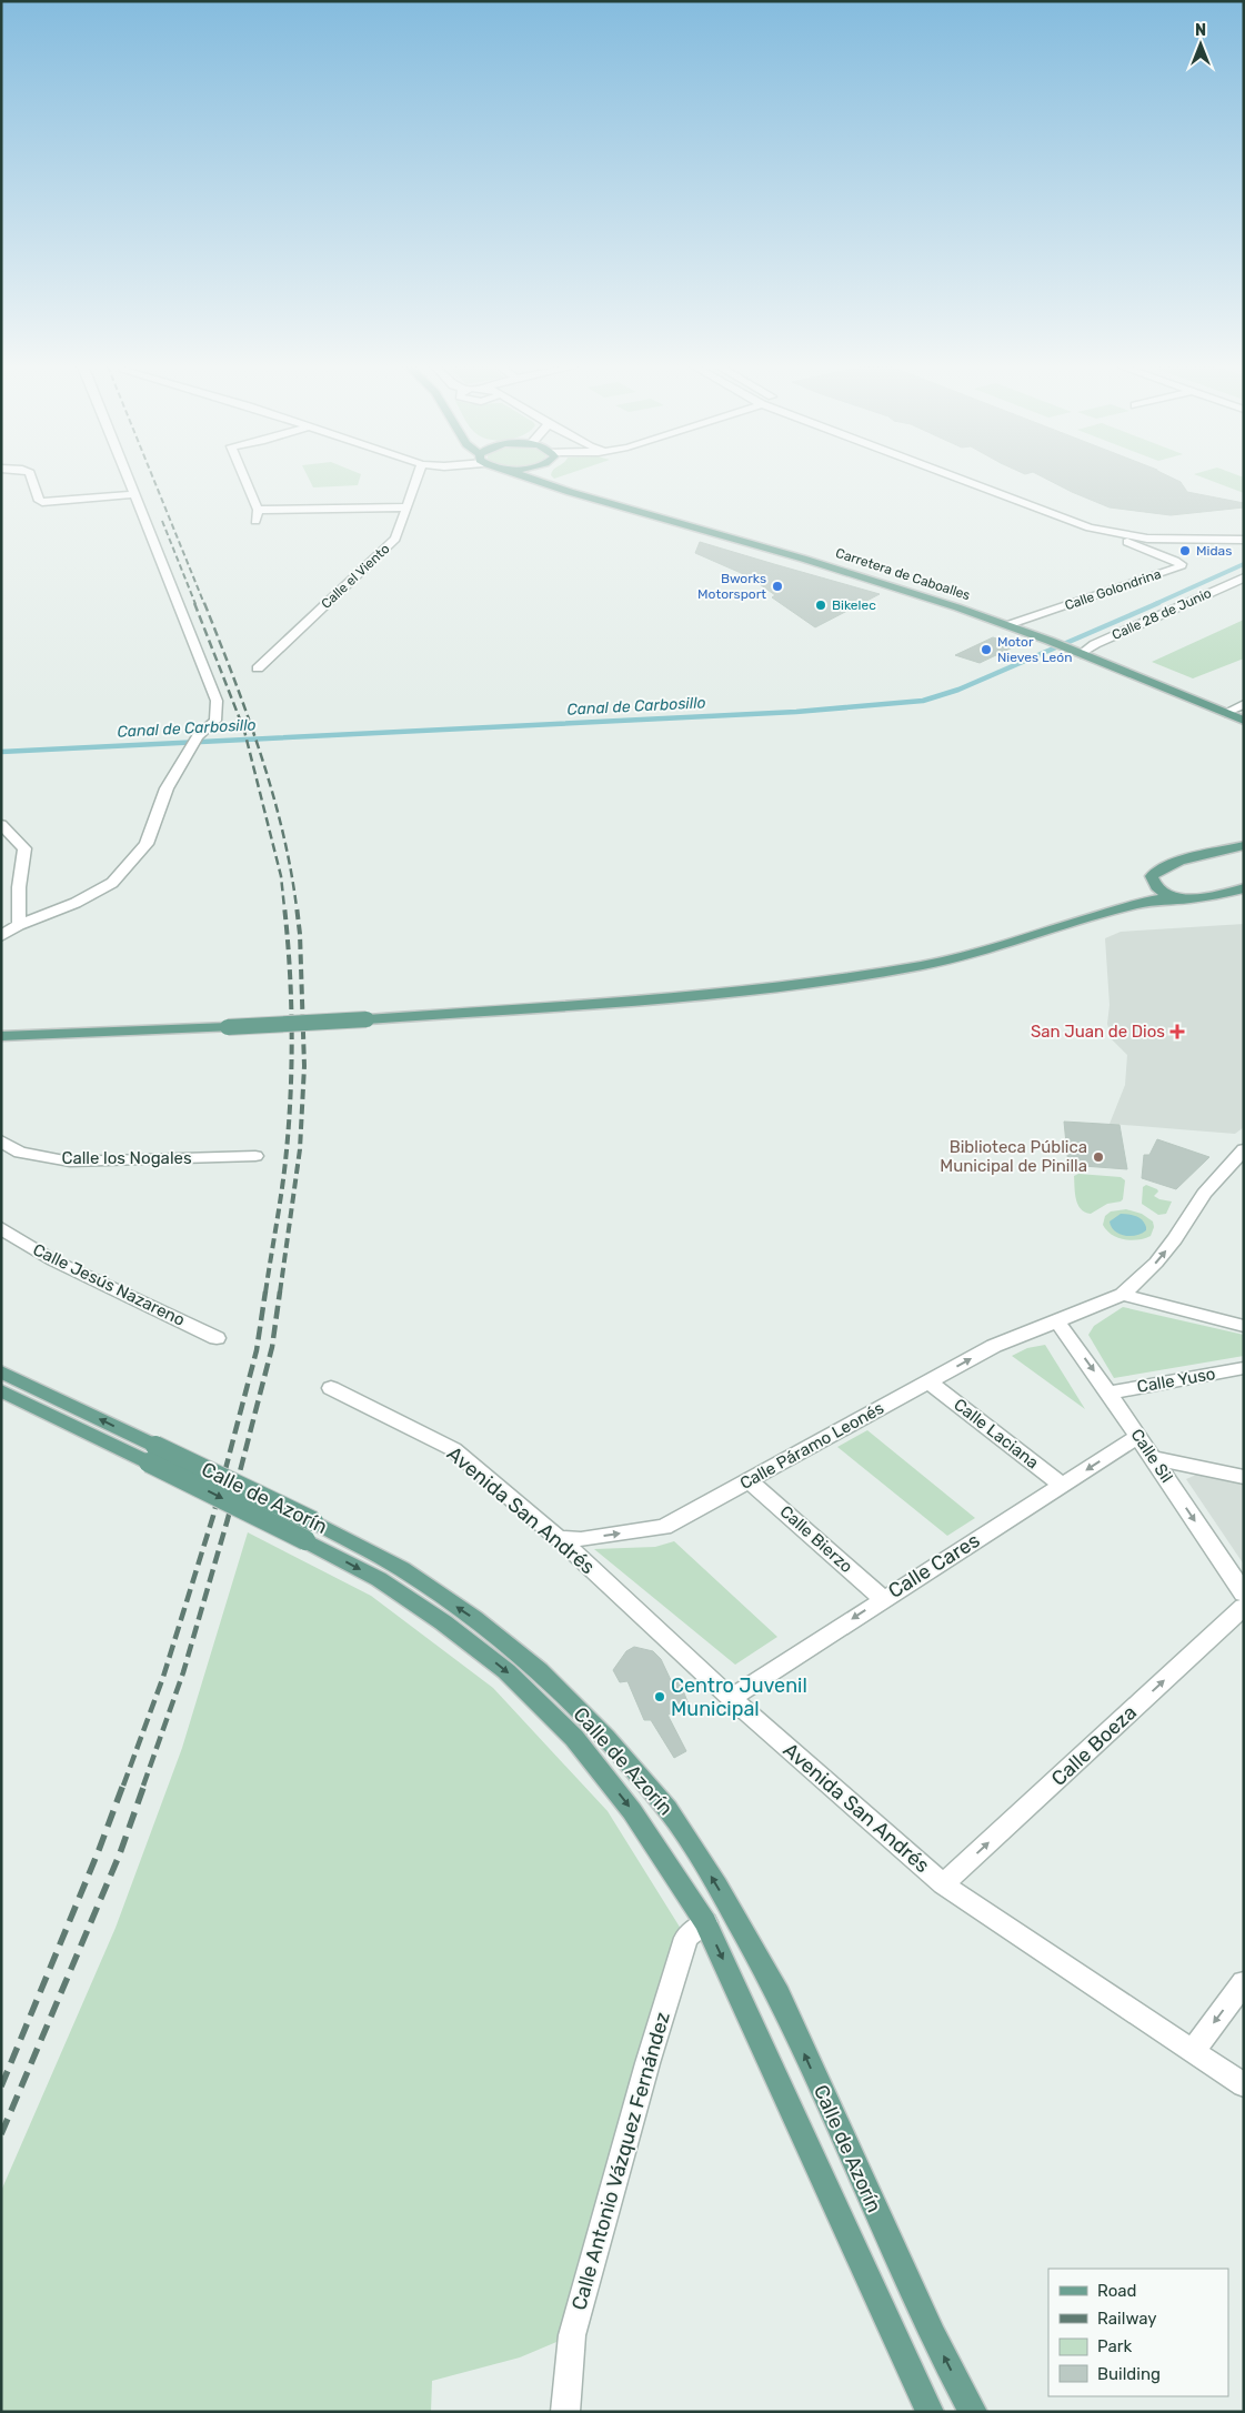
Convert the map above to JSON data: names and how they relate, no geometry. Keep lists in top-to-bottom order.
{
  "streets": {
    "main road": ["Carretera de Caboalles", "Calle de Azorín"],
    "street": [
      "Calle el Viento",
      "Calle Golondrina",
      "Calle 28 de Junio",
      "Calle los Nogales",
      "Calle Jesús Nazareno",
      "Calle Yuso",
      "Calle Laciana",
      "Calle Páramo Leonés",
      "Calle Sil",
      "Avenida San Andrés",
      "Calle Bierzo",
      "Calle Cares",
      "Calle Boeza",
      "Calle Antonio Vázquez Fernández"
    ]
  },
  "crossings": [
    ["Carretera de Caboalles", "Calle Golondrina"],
    ["Carretera de Caboalles", "Calle 28 de Junio"],
    ["Calle Yuso", "Calle Sil"],
    ["Calle Laciana", "Calle Páramo Leonés"],
    ["Calle Laciana", "Calle Cares"],
    ["Calle Páramo Leonés", "Calle Sil"],
    ["Calle Páramo Leonés", "Avenida San Andrés"],
    ["Calle Páramo Leonés", "Calle Bierzo"],
    ["Calle Sil", "Calle Cares"],
    ["Calle de Azorín", "Calle Antonio Vázquez Fernández"],
    ["Avenida San Andrés", "Calle Cares"],
    ["Avenida San Andrés", "Calle Boeza"],
    ["Calle Bierzo", "Calle Cares"]
  ],
  "one_way": [
    "Calle Páramo Leonés",
    "Calle Sil",
    "Calle Cares",
    "Calle Boeza"
  ],
  "water": ["Canal de Carbosillo"],
  "places": {
    "other": [
      "Midas",
      "Bworks Motorsport",
      "Bikelec",
      "Motor Nieves León",
      "Biblioteca Pública Municipal de Pinilla",
      "Centro Juvenil Municipal"
    ],
    "health": ["San Juan de Dios"]
  },
  "legend": [
    "Road",
    "Railway",
    "Park",
    "Building"
  ],
  "north": "top"
}
